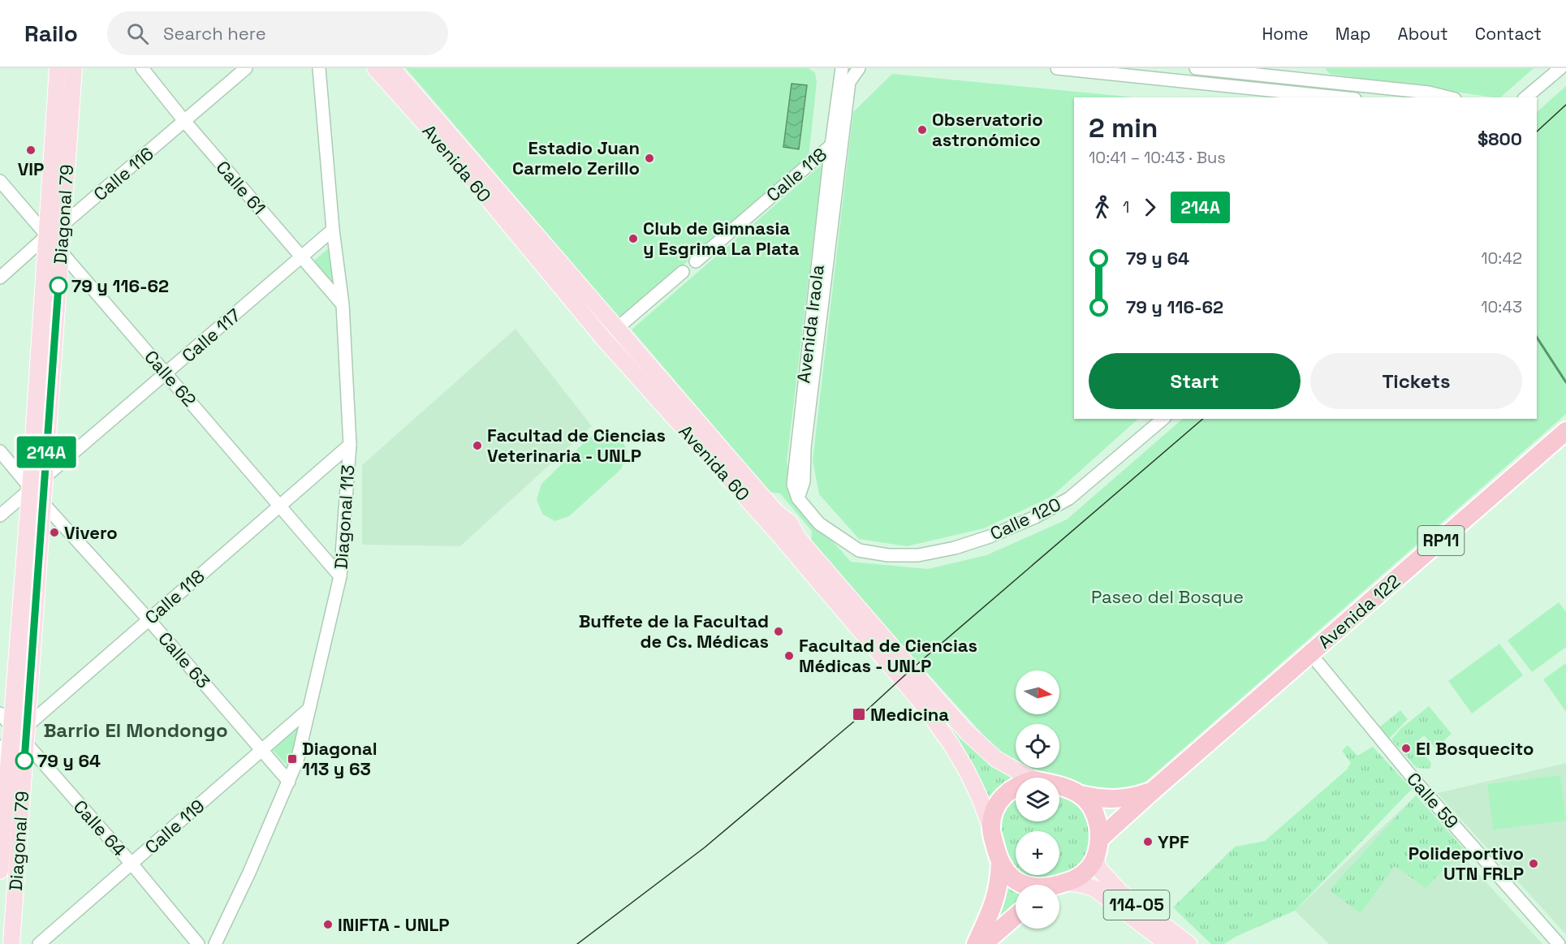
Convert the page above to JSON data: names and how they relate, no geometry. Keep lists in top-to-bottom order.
{
  "streets": {
    "highway": ["RP11", "Avenida 122"],
    "main road": ["Avenida 60", "Diagonal 79", "114-05"],
    "street": [
      "Calle 116",
      "Calle 118",
      "Calle 61",
      "Avenida Iraola",
      "Calle 117",
      "Calle 62",
      "Diagonal 113",
      "Calle 120",
      "Calle 63",
      "Calle 59",
      "Calle 119",
      "Calle 64"
    ]
  },
  "crossings": [
    ["Avenida 60", "RP11"],
    ["Calle 116", "Calle 61"],
    ["Calle 116", "Diagonal 79"],
    ["Calle 116", "Calle 62"],
    ["Calle 118", "Diagonal 79"],
    ["Calle 118", "Avenida Iraola"],
    ["Calle 118", "Calle 62"],
    ["Calle 118", "Diagonal 113"],
    ["Calle 118", "Calle 63"],
    ["Calle 118", "Calle 64"],
    ["Calle 61", "Calle 117"],
    ["Calle 61", "Diagonal 113"],
    ["Diagonal 79", "Calle 117"],
    ["Diagonal 79", "Calle 62"],
    ["Diagonal 79", "Calle 63"],
    ["Diagonal 79", "Calle 64"],
    ["Avenida Iraola", "Calle 120"],
    ["Calle 117", "Calle 62"],
    ["Calle 117", "Diagonal 113"],
    ["Calle 117", "Calle 63"],
    ["Calle 62", "Diagonal 113"],
    ["Diagonal 113", "Calle 63"],
    ["Diagonal 113", "Calle 119"],
    ["RP11", "Avenida 122"],
    ["RP11", "114-05"],
    ["Avenida 122", "Calle 59"],
    ["Avenida 122", "114-05"],
    ["Calle 63", "Calle 119"],
    ["Calle 119", "Calle 64"]
  ],
  "districts": ["Barrio El Mondongo"],
  "parks": ["Paseo del Bosque"],
  "places": {
    "other": [
      "Observatorio astronómico",
      "VIP",
      "Estadio Juan Carmelo Zerillo",
      "Club de Gimnasia y Esgrima La Plata",
      "79 y 116-62",
      "Facultad de Ciencias Veterinaria - UNLP",
      "Vivero",
      "Buffete de la Facultad de Cs. Médicas",
      "Facultad de Ciencias Médicas - UNLP",
      "El Bosquecito",
      "79 y 64",
      "YPF",
      "Polideportivo UTN FRLP",
      "INIFTA - UNLP"
    ],
    "transit": ["Medicina", "Diagonal 113 y 63"]
  },
  "lines": ["bus line 214A"],
  "north": "right",
  "page": {
    "header": "Railo",
    "search": "Search here",
    "nav": [
      "Home",
      "Map",
      "About",
      "Contact"
    ],
    "on_map": "214A",
    "heading": ["2 min", "10:41 – 10:43 · Bus", "$800"],
    "legs": ["1", "214A"],
    "list": [
      {
        "name": "79 y 64",
        "value": "10:42"
      },
      {
        "name": "79 y 116-62",
        "value": "10:43"
      }
    ],
    "buttons": ["Start", "Tickets"],
    "map_buttons": ["+", "−"]
  }
}
